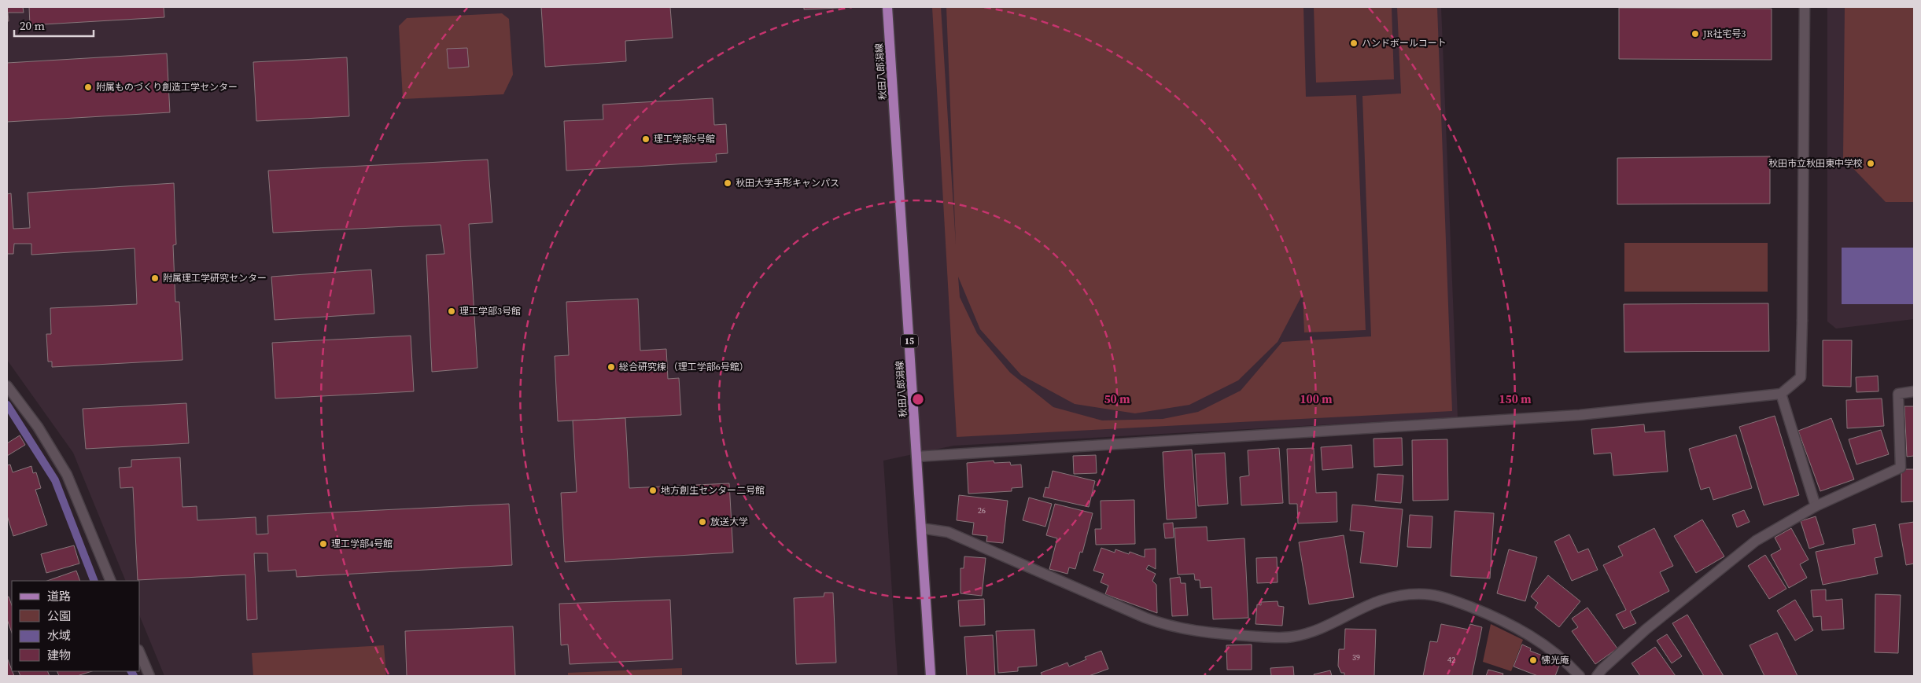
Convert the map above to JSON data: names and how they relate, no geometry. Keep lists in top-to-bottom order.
{
  "streets": {
    "main road": ["秋田八郎潟線", "15"]
  },
  "places": [
    "JR社宅号3",
    "ハンドボールコート",
    "附属ものづくり創造工学センター",
    "理工学部5号館",
    "秋田市立秋田東中学校",
    "秋田大学手形キャンパス",
    "附属理工学研究センター",
    "理工学部3号館",
    "総合研究棟 （理工学部6号館）",
    "地方創生センター二号館",
    "放送大学",
    "理工学部4号館",
    "怫光庵"
  ],
  "house_numbers": ["26", "39", "42"],
  "legend": [
    "道路",
    "公園",
    "水域",
    "建物"
  ],
  "scale_bar": "20 m",
  "rings": ["50 m", "100 m", "150 m"]
}
